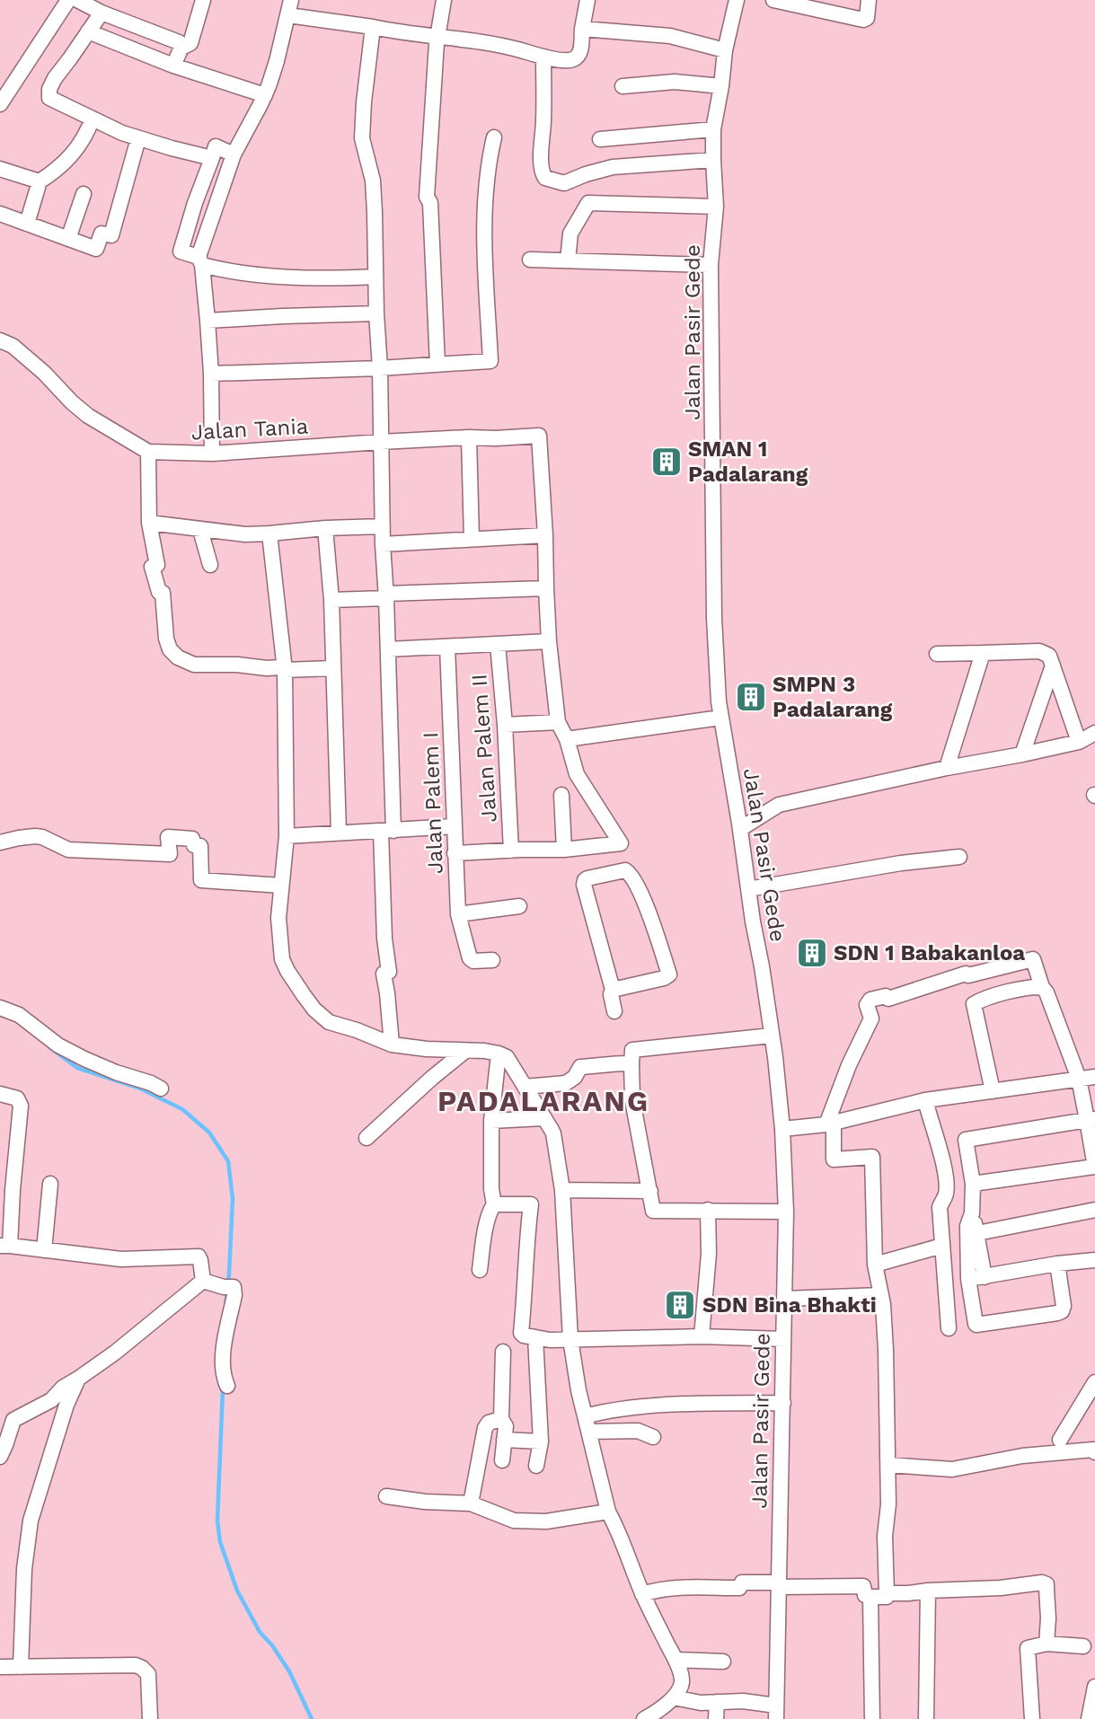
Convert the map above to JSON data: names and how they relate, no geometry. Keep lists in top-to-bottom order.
{
  "streets": {
    "street": [
      "Jalan Pasir Gede",
      "Jalan Tania",
      "Jalan Palem II",
      "Jalan Palem I"
    ]
  },
  "districts": ["PADALARANG"],
  "places": {
    "building": [
      "SMAN 1 Padalarang",
      "SMPN 3 Padalarang",
      "SDN 1 Babakanloa",
      "SDN Bina Bhakti"
    ]
  }
}
